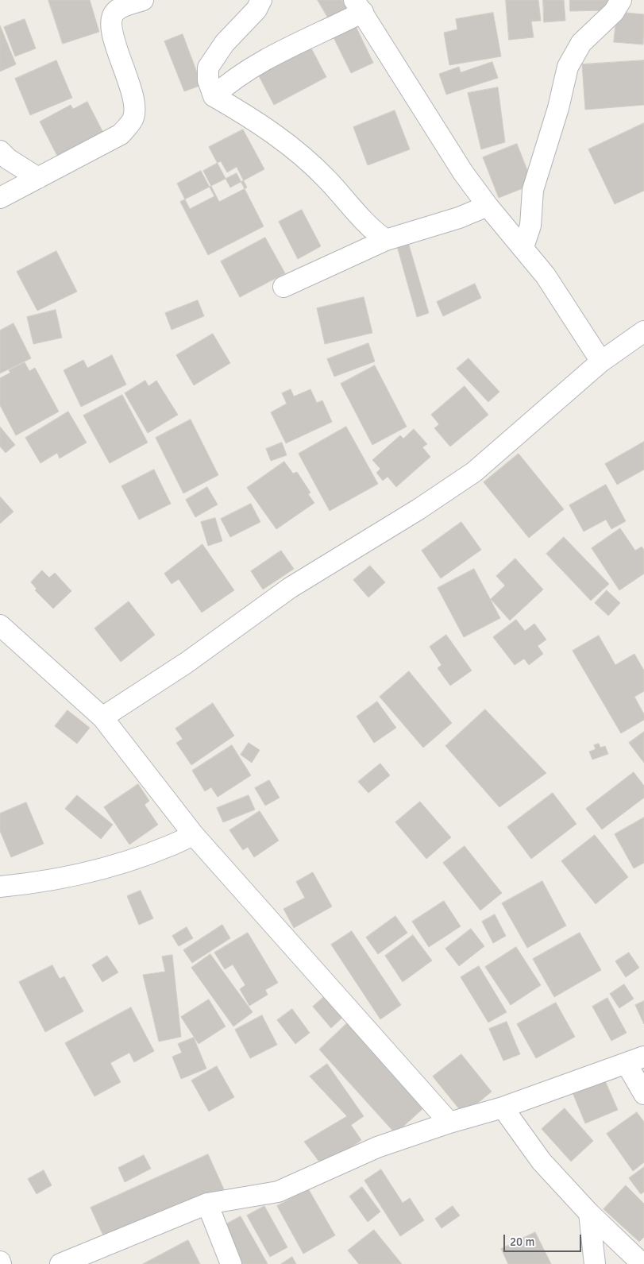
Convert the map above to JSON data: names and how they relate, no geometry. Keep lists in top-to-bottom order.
{
  "scale_bar": "20 m"
}
